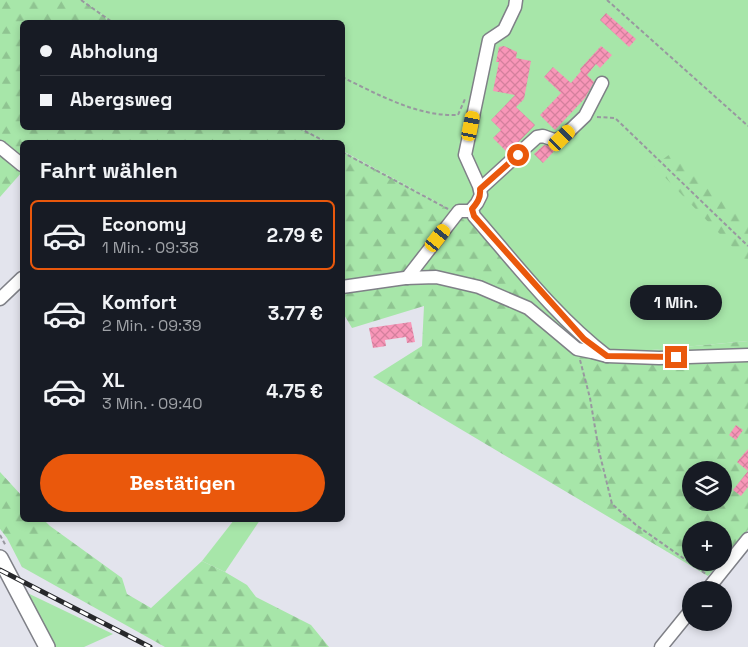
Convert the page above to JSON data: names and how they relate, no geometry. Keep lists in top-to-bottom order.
{
  "page": {
    "banner": ["Abholung", "Abergsweg"],
    "heading": "Fahrt wählen",
    "list": [
      {
        "name": "Economy",
        "note": "1 Min. · 09:38",
        "value": "2.79 €"
      },
      {
        "name": "Komfort",
        "note": "2 Min. · 09:39",
        "value": "3.77 €"
      },
      {
        "name": "XL",
        "note": "3 Min. · 09:40",
        "value": "4.75 €"
      }
    ],
    "bubble": "1 Min.",
    "buttons": "Bestätigen",
    "map_buttons": ["+", "−"]
  }
}
